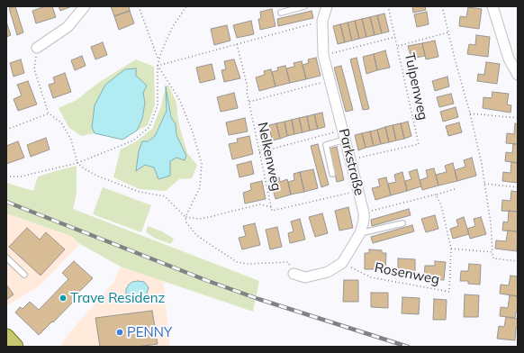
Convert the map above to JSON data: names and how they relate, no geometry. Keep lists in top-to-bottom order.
{
  "streets": {
    "street": ["Parkstraße"],
    "path": ["Tulpenweg", "Nelkenweg", "Rosenweg"]
  },
  "crossings": [
    ["Tulpenweg", "Parkstraße"],
    ["Nelkenweg", "Parkstraße"],
    ["Parkstraße", "Rosenweg"]
  ],
  "places": ["Trave Residenz", "PENNY"]
}
